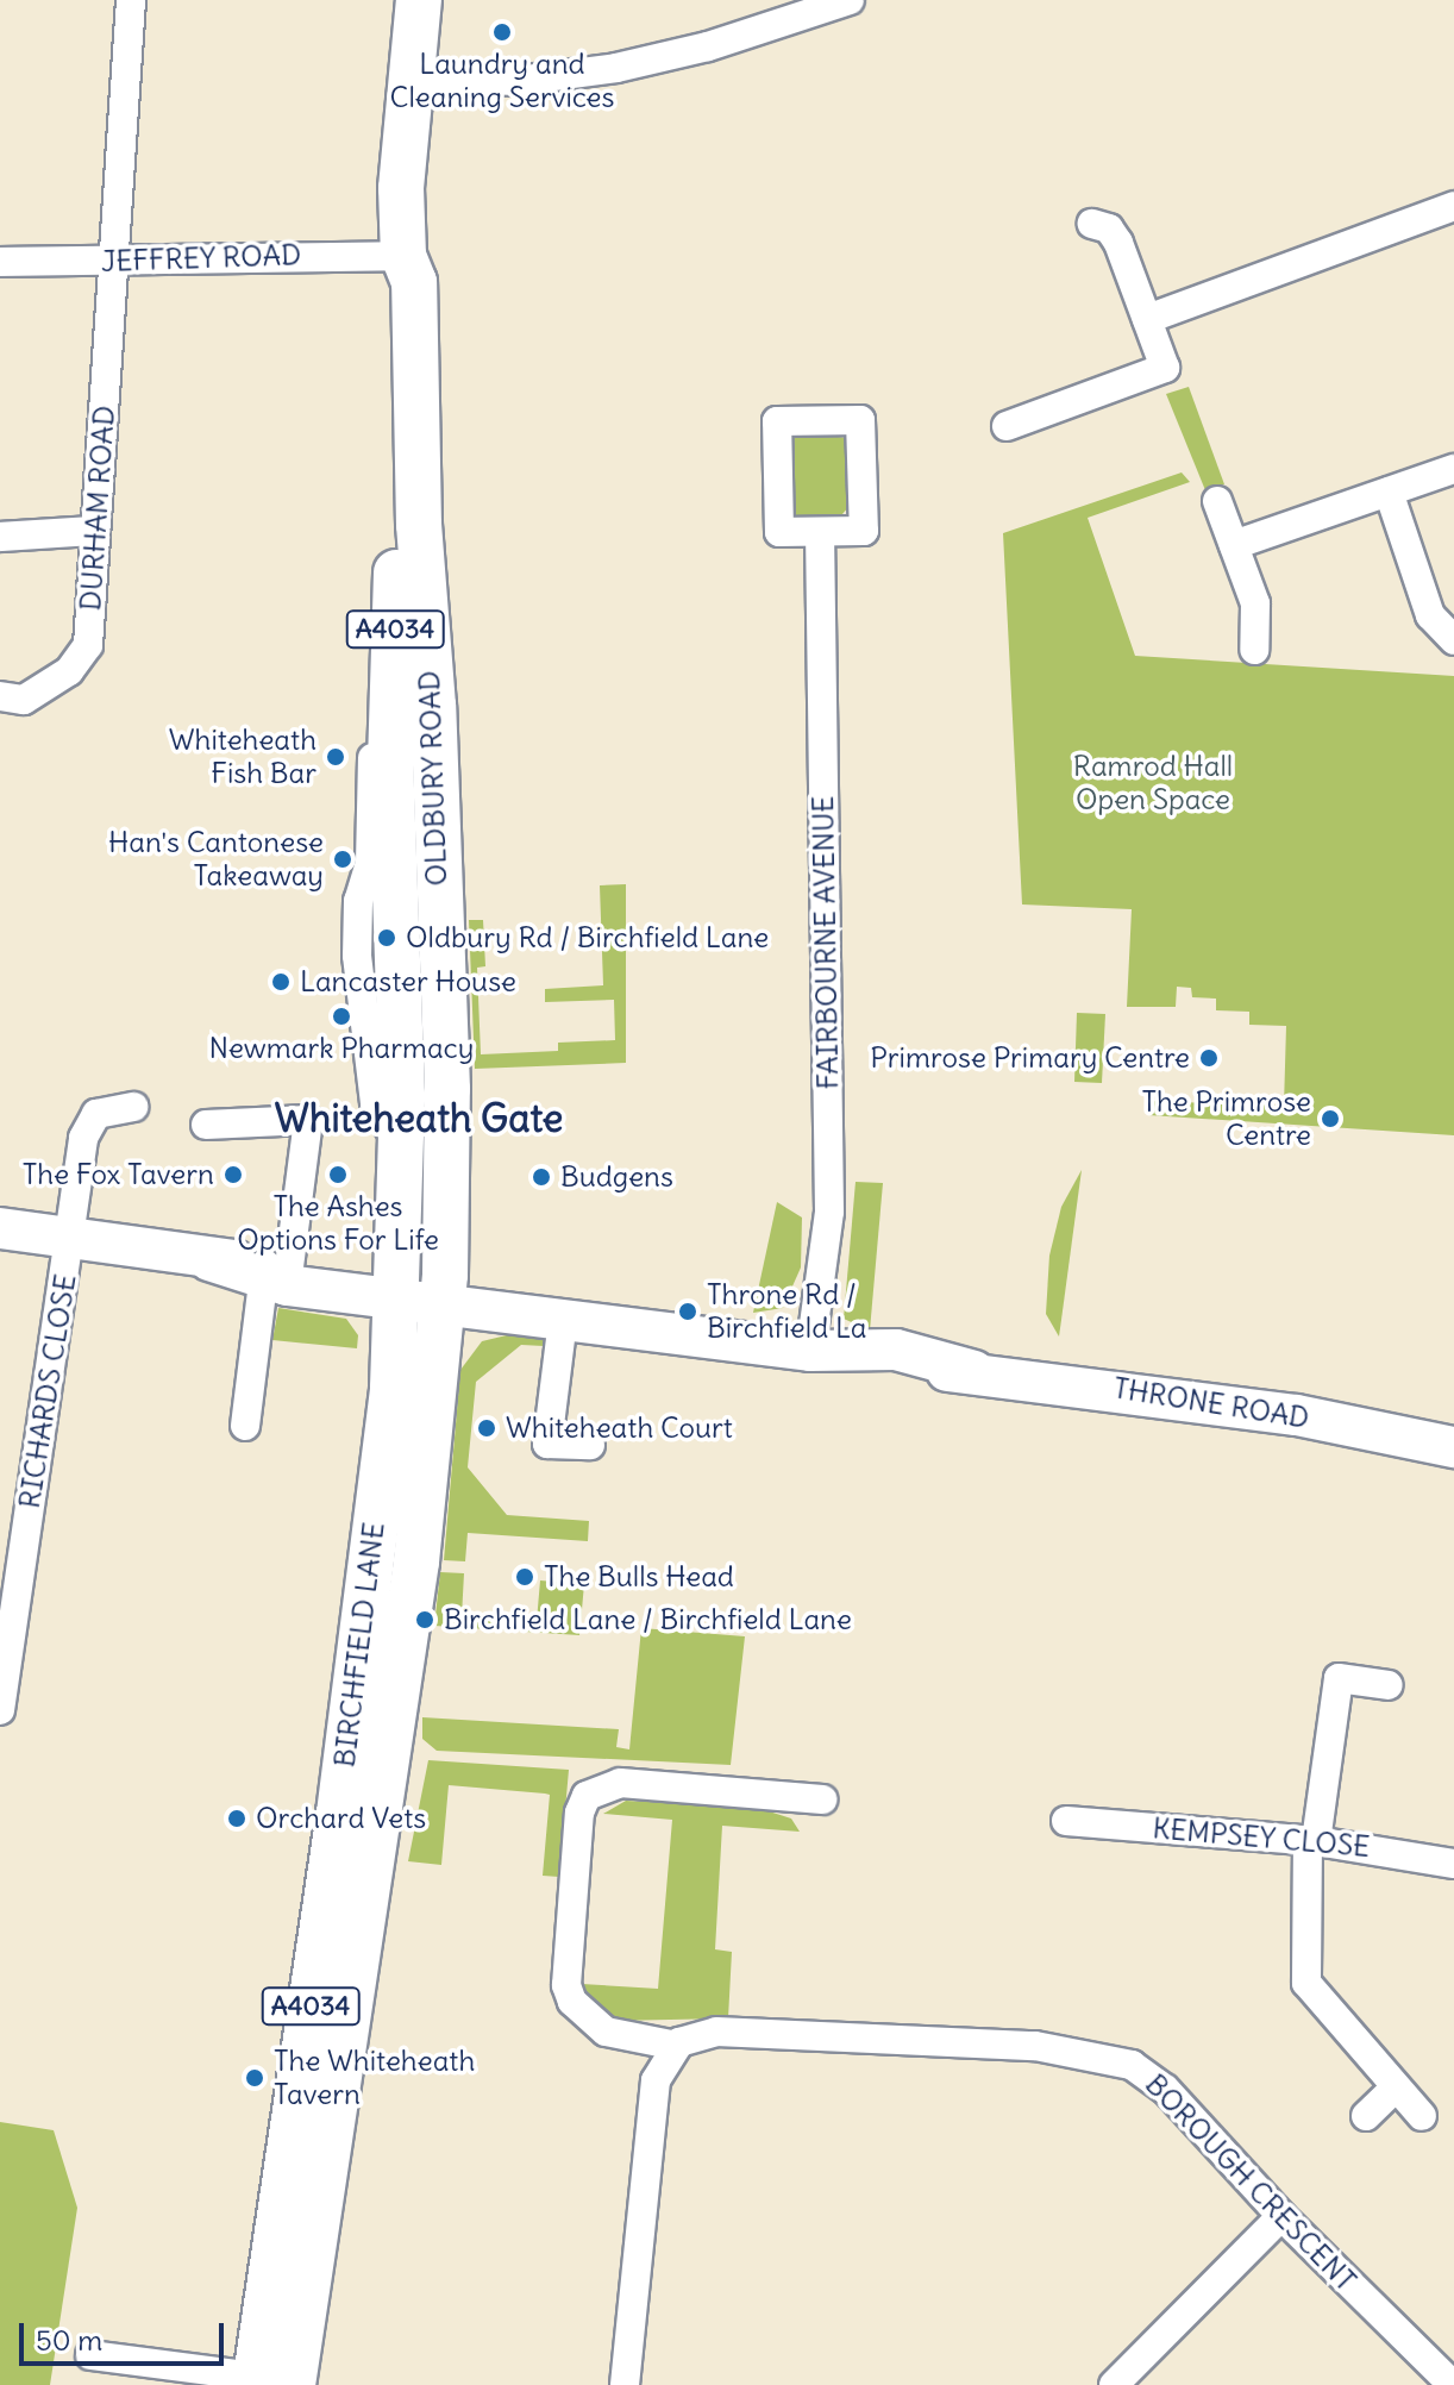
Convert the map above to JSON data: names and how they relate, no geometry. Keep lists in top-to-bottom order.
{
  "streets": {
    "main road": ["A4034", "OLDBURY ROAD", "BIRCHFIELD LANE"],
    "street": [
      "JEFFREY ROAD",
      "DURHAM ROAD",
      "FAIRBOURNE AVENUE",
      "RICHARDS CLOSE",
      "THRONE ROAD",
      "KEMPSEY CLOSE",
      "BOROUGH CRESCENT"
    ]
  },
  "crossings": [
    ["JEFFREY ROAD", "DURHAM ROAD"],
    ["JEFFREY ROAD", "OLDBURY ROAD"],
    ["OLDBURY ROAD", "THRONE ROAD"],
    ["OLDBURY ROAD", "BIRCHFIELD LANE"],
    ["FAIRBOURNE AVENUE", "THRONE ROAD"],
    ["RICHARDS CLOSE", "THRONE ROAD"],
    ["THRONE ROAD", "BIRCHFIELD LANE"]
  ],
  "districts": ["Whiteheath Gate"],
  "parks": ["Ramrod Hall Open Space"],
  "places": [
    "Laundry and Cleaning Services",
    "Whiteheath Fish Bar",
    "Han's Cantonese Takeaway",
    "Oldbury Rd / Birchfield Lane",
    "Lancaster House",
    "Newmark Pharmacy",
    "Primrose Primary Centre",
    "The Primrose Centre",
    "The Fox Tavern",
    "The Ashes Options For Life",
    "Budgens",
    "Throne Rd / Birchfield La",
    "Whiteheath Court",
    "The Bulls Head",
    "Birchfield Lane / Birchfield Lane",
    "Orchard Vets",
    "The Whiteheath Tavern"
  ],
  "scale_bar": "50 m"
}
